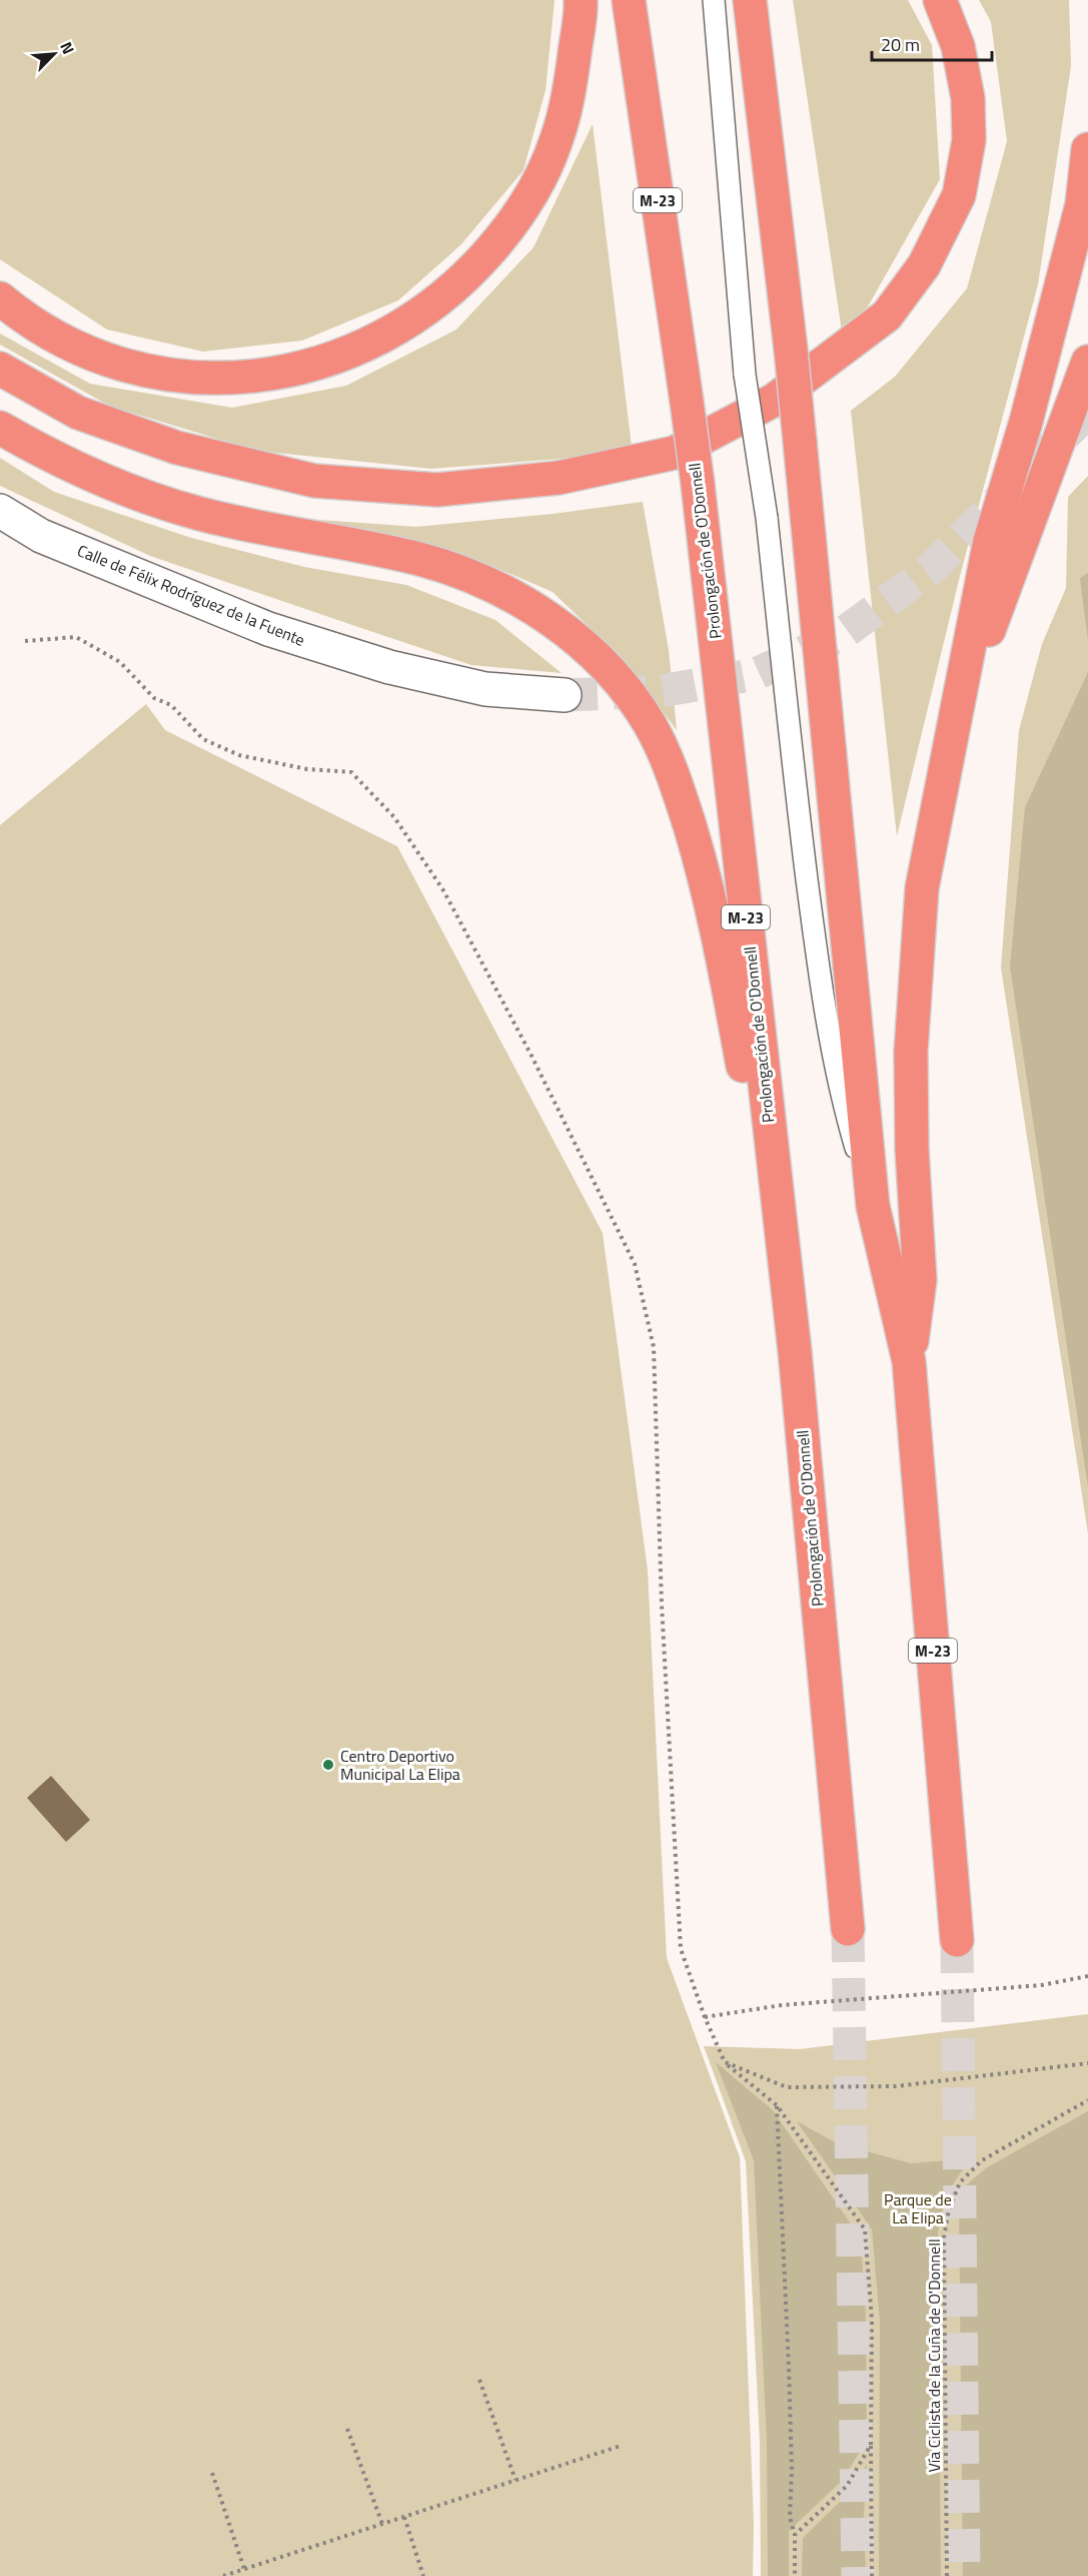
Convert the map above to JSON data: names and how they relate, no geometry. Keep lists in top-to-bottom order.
{
  "streets": {
    "highway": ["M-23", "Prolongación de O'Donnell"],
    "street": ["Calle de Félix Rodríguez de la Fuente"],
    "path": ["Vía Ciclista de la Cuña de O'Donnell"]
  },
  "parks": ["Parque de La Elipa"],
  "places": ["Centro Deportivo Municipal La Elipa"],
  "scale_bar": "20 m",
  "north": "top right"
}
